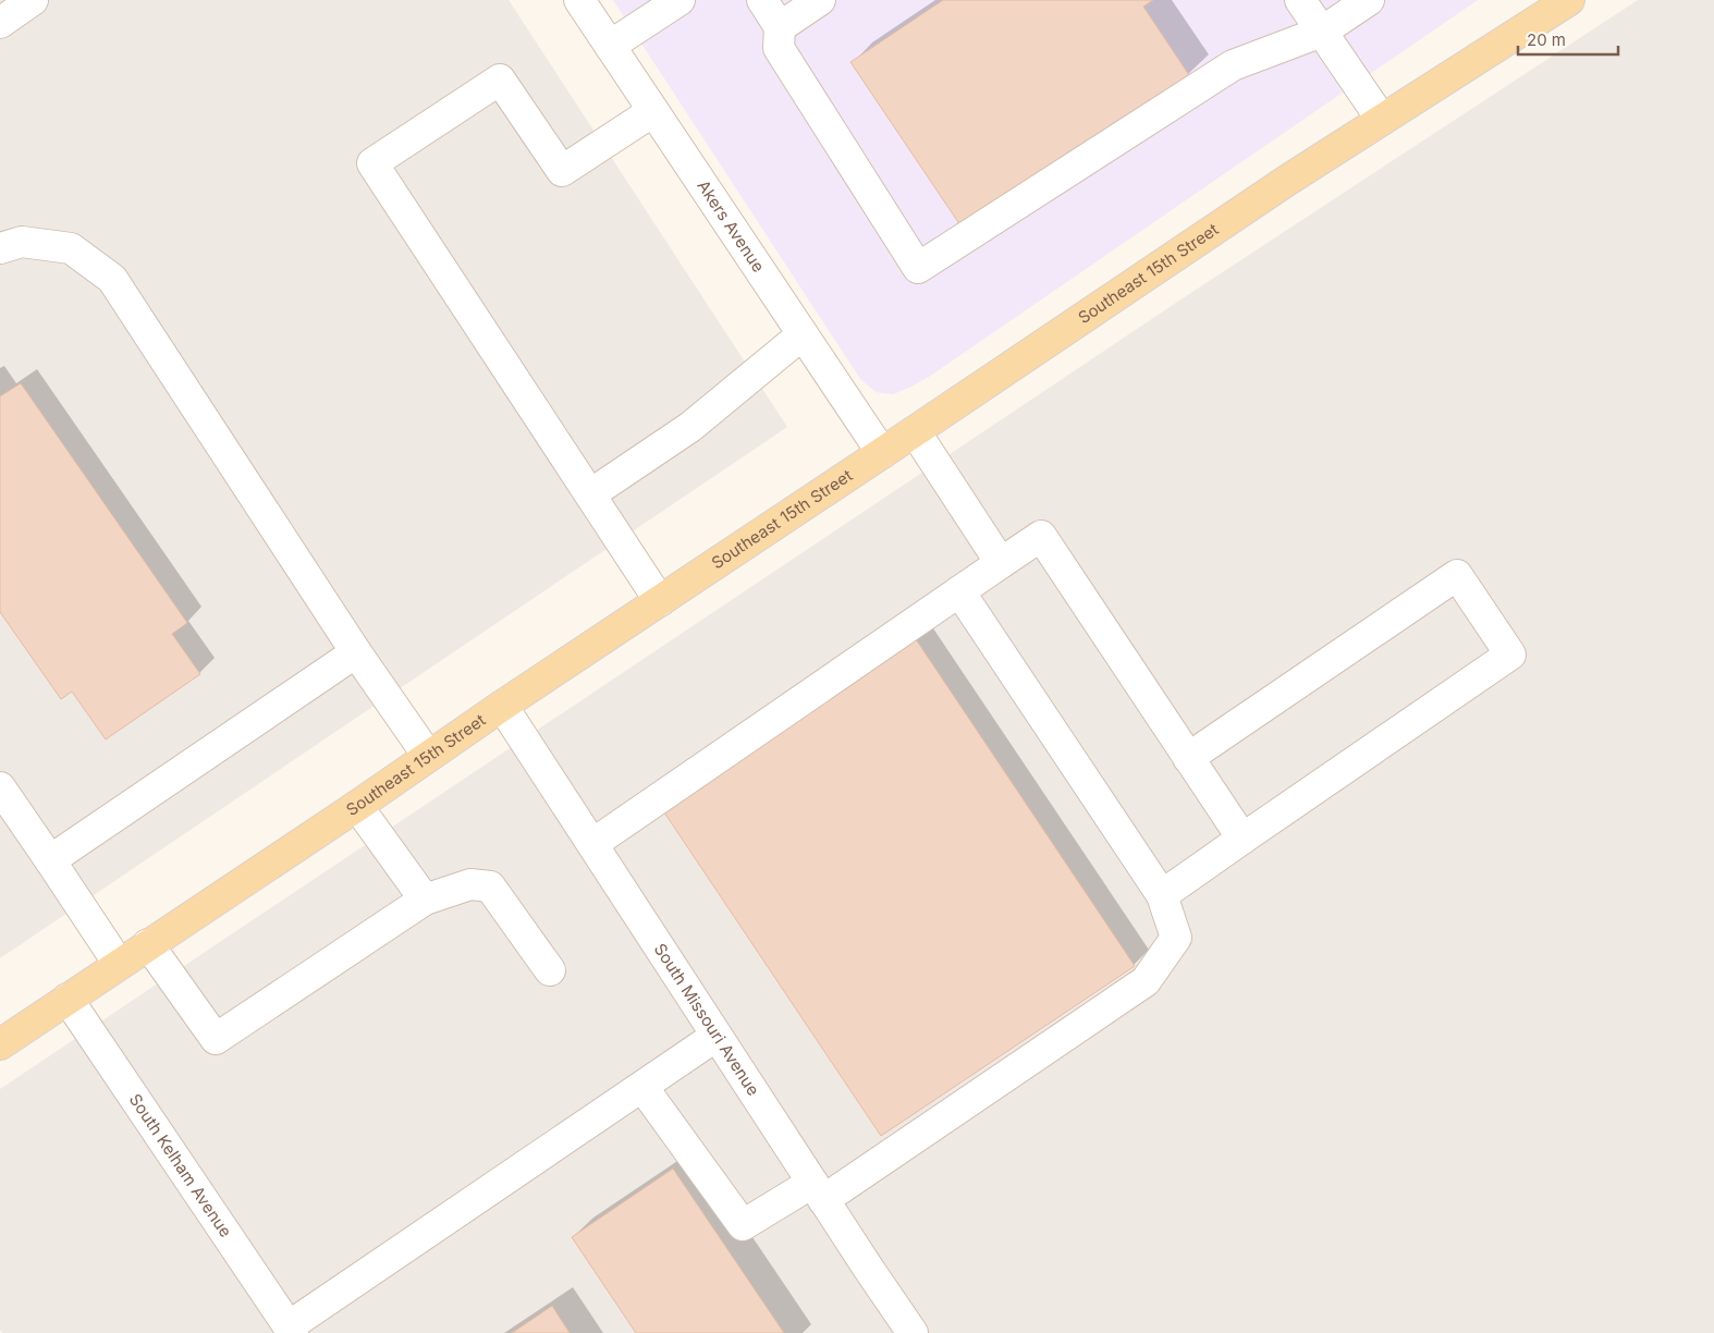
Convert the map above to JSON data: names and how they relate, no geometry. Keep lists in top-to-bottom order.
{
  "streets": {
    "main road": ["Southeast 15th Street"],
    "street": ["Akers Avenue", "South Missouri Avenue", "South Kelham Avenue"]
  },
  "crossings": [
    ["Akers Avenue", "Southeast 15th Street"],
    ["Southeast 15th Street", "South Missouri Avenue"],
    ["Southeast 15th Street", "South Kelham Avenue"]
  ],
  "scale_bar": "20 m"
}
